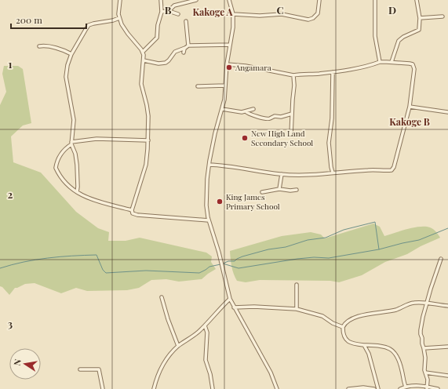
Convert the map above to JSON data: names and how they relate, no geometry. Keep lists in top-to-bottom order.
{
  "districts": ["Kakoge A", "Kakoge B"],
  "places": ["Angamara", "New High Land Secondary School", "King James Primary School"],
  "scale_bar": "200 m",
  "north": "left",
  "grid": {
    "columns": ["B", "C", "D"],
    "rows": ["1", "2", "3"]
  }
}
